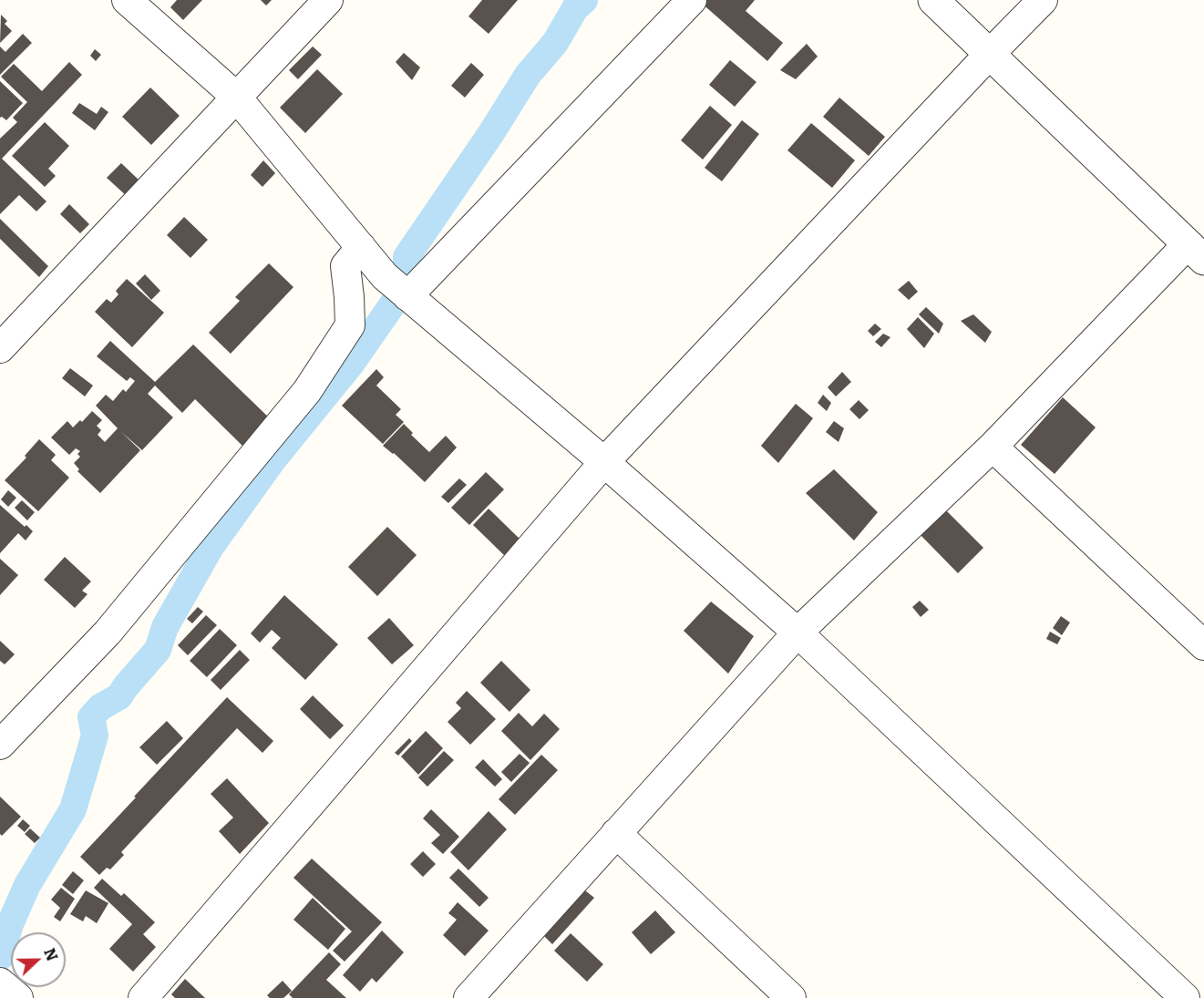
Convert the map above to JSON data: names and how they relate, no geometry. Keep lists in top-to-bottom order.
{
  "north": "right"
}
